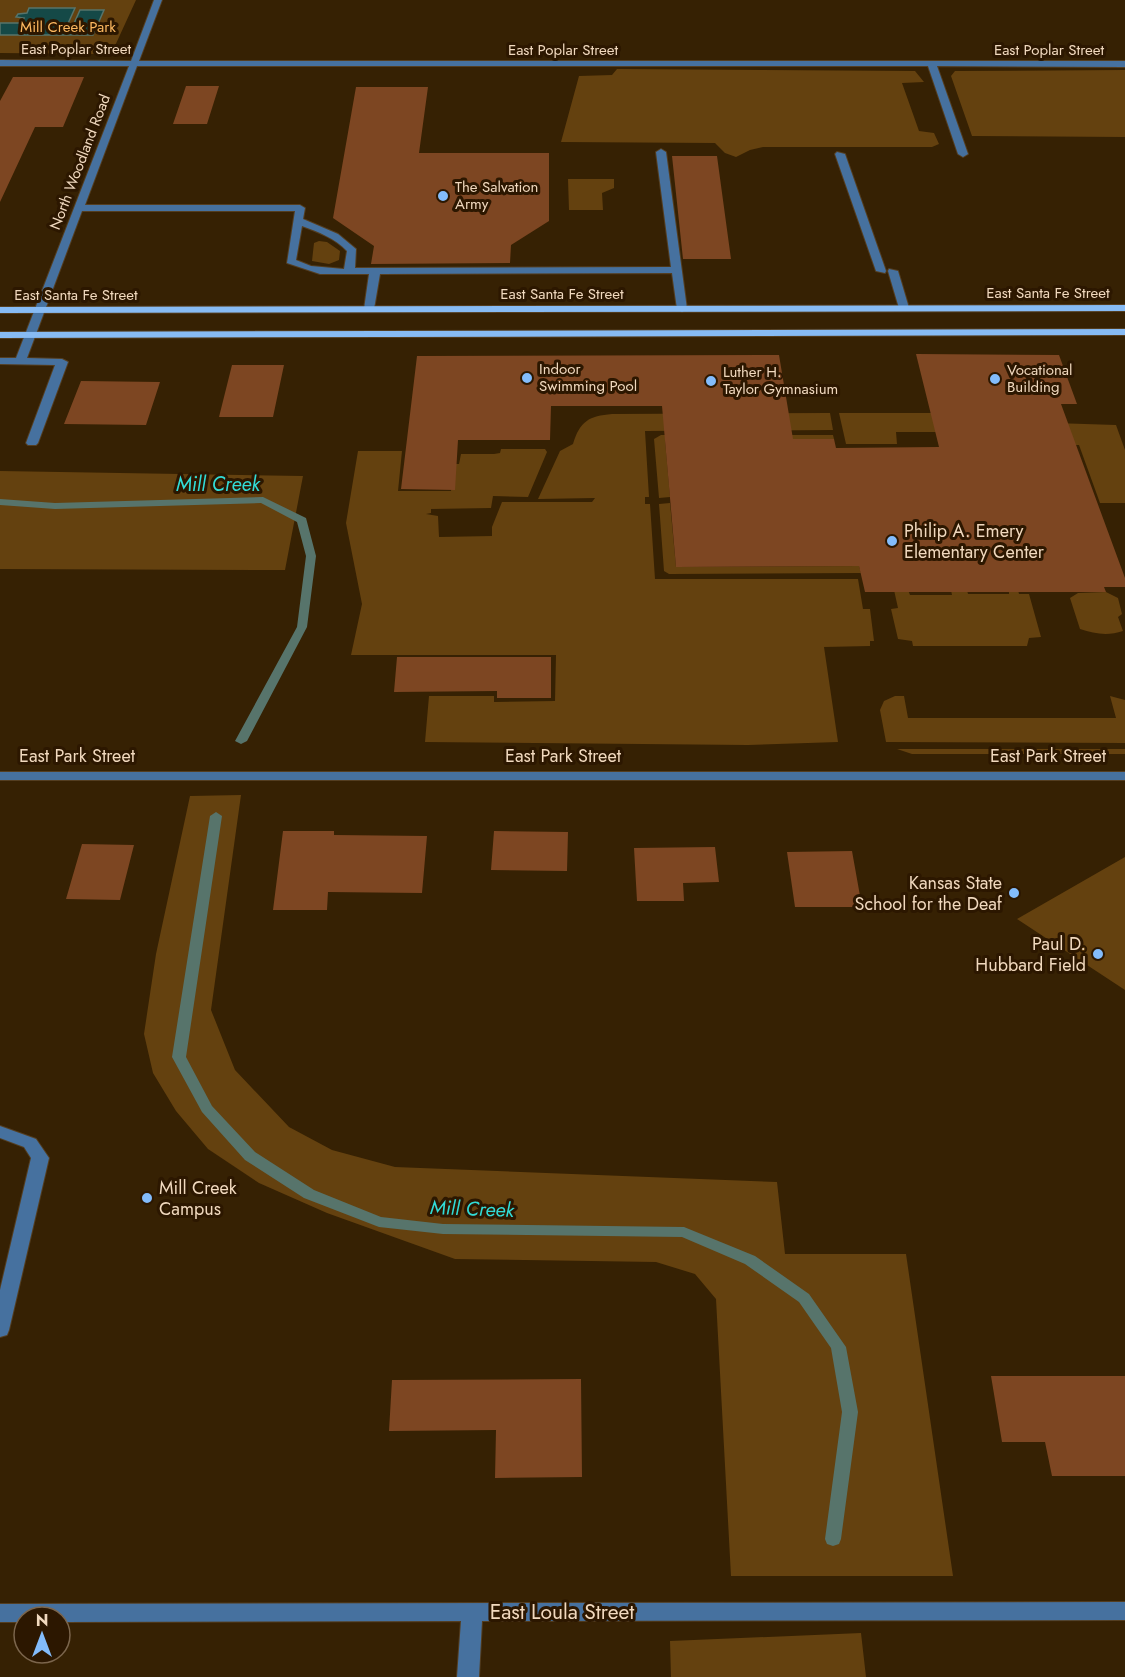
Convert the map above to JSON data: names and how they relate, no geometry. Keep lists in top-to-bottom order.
{
  "streets": {
    "main road": ["East Santa Fe Street"],
    "street": [
      "East Poplar Street",
      "North Woodland Road",
      "East Park Street",
      "East Loula Street"
    ]
  },
  "crossings": [
    ["East Poplar Street", "North Woodland Road"],
    ["North Woodland Road", "East Santa Fe Street"]
  ],
  "water": ["Mill Creek"],
  "parks": ["Mill Creek Park"],
  "places": [
    "The Salvation Army",
    "Indoor Swimming Pool",
    "Vocational Building",
    "Luther H. Taylor Gymnasium",
    "Philip A. Emery Elementary Center",
    "Kansas State School for the Deaf",
    "Paul D. Hubbard Field",
    "Mill Creek Campus"
  ],
  "north": "top"
}
